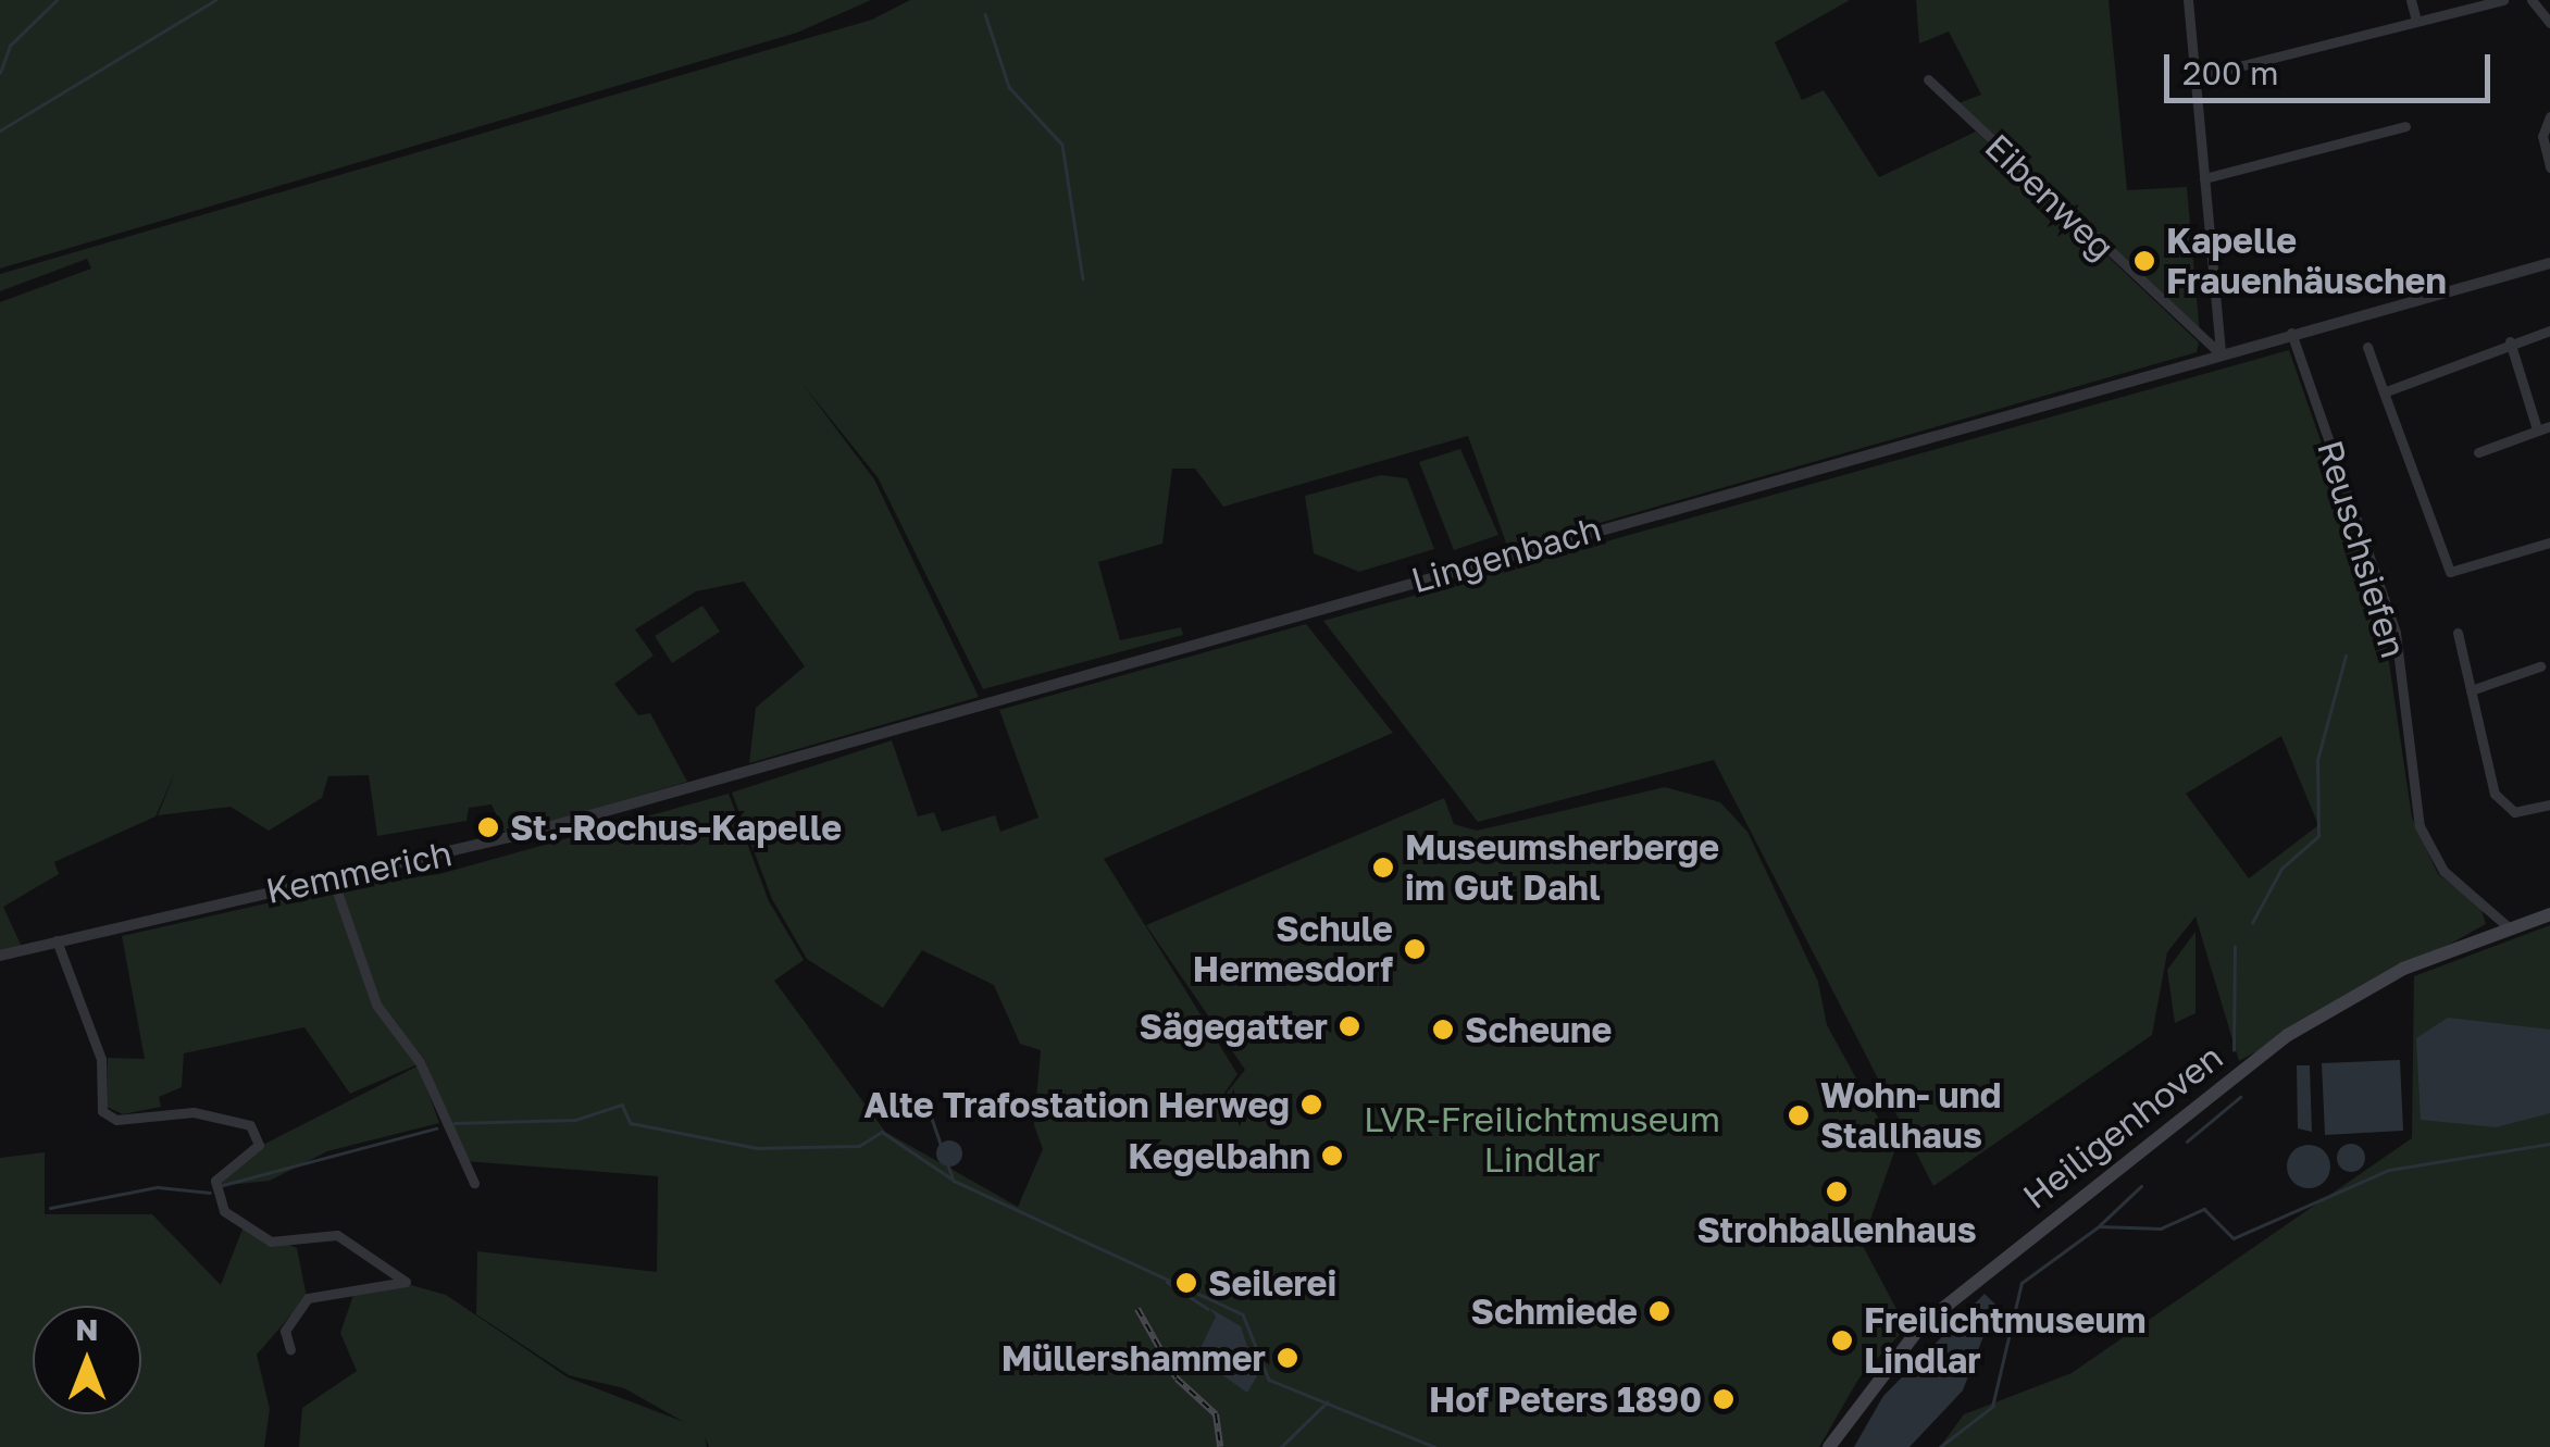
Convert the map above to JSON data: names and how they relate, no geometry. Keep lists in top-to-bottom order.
{
  "streets": {
    "main road": ["Heiligenhoven"],
    "street": [
      "Eibenweg",
      "Reuschsiefen",
      "Lingenbach",
      "Kemmerich"
    ]
  },
  "crossings": [
    ["Eibenweg", "Lingenbach"],
    ["Reuschsiefen", "Lingenbach"],
    ["Reuschsiefen", "Heiligenhoven"],
    ["Lingenbach", "Kemmerich"]
  ],
  "parks": ["LVR-Freilichtmuseum Lindlar"],
  "places": [
    "Kapelle Frauenhäuschen",
    "St.-Rochus-Kapelle",
    "Museumsherberge im Gut Dahl",
    "Schule Hermesdorf",
    "Sägegatter",
    "Scheune",
    "Alte Trafostation Herweg",
    "Wohn- und Stallhaus",
    "Kegelbahn",
    "Strohballenhaus",
    "Seilerei",
    "Schmiede",
    "Freilichtmuseum Lindlar",
    "Müllershammer",
    "Hof Peters 1890"
  ],
  "scale_bar": "200 m",
  "north": "top"
}
